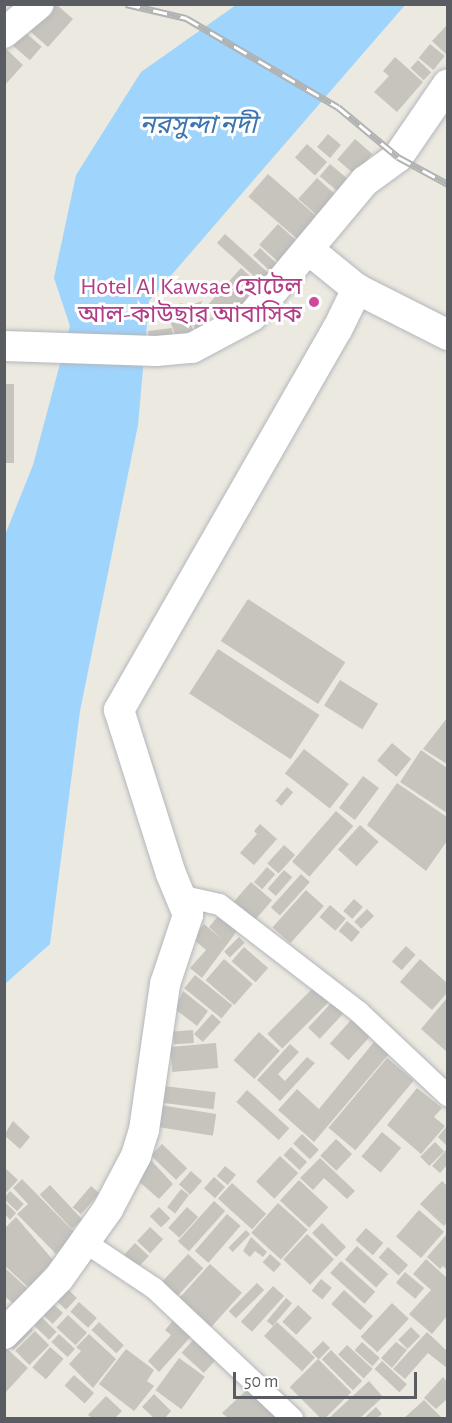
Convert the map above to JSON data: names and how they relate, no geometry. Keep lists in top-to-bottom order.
{
  "water": ["নরসুন্দা নদী"],
  "places": ["Hotel Al Kawsae হোটেল আল-কাউছার আবাসিক"],
  "scale_bar": "50 m"
}
